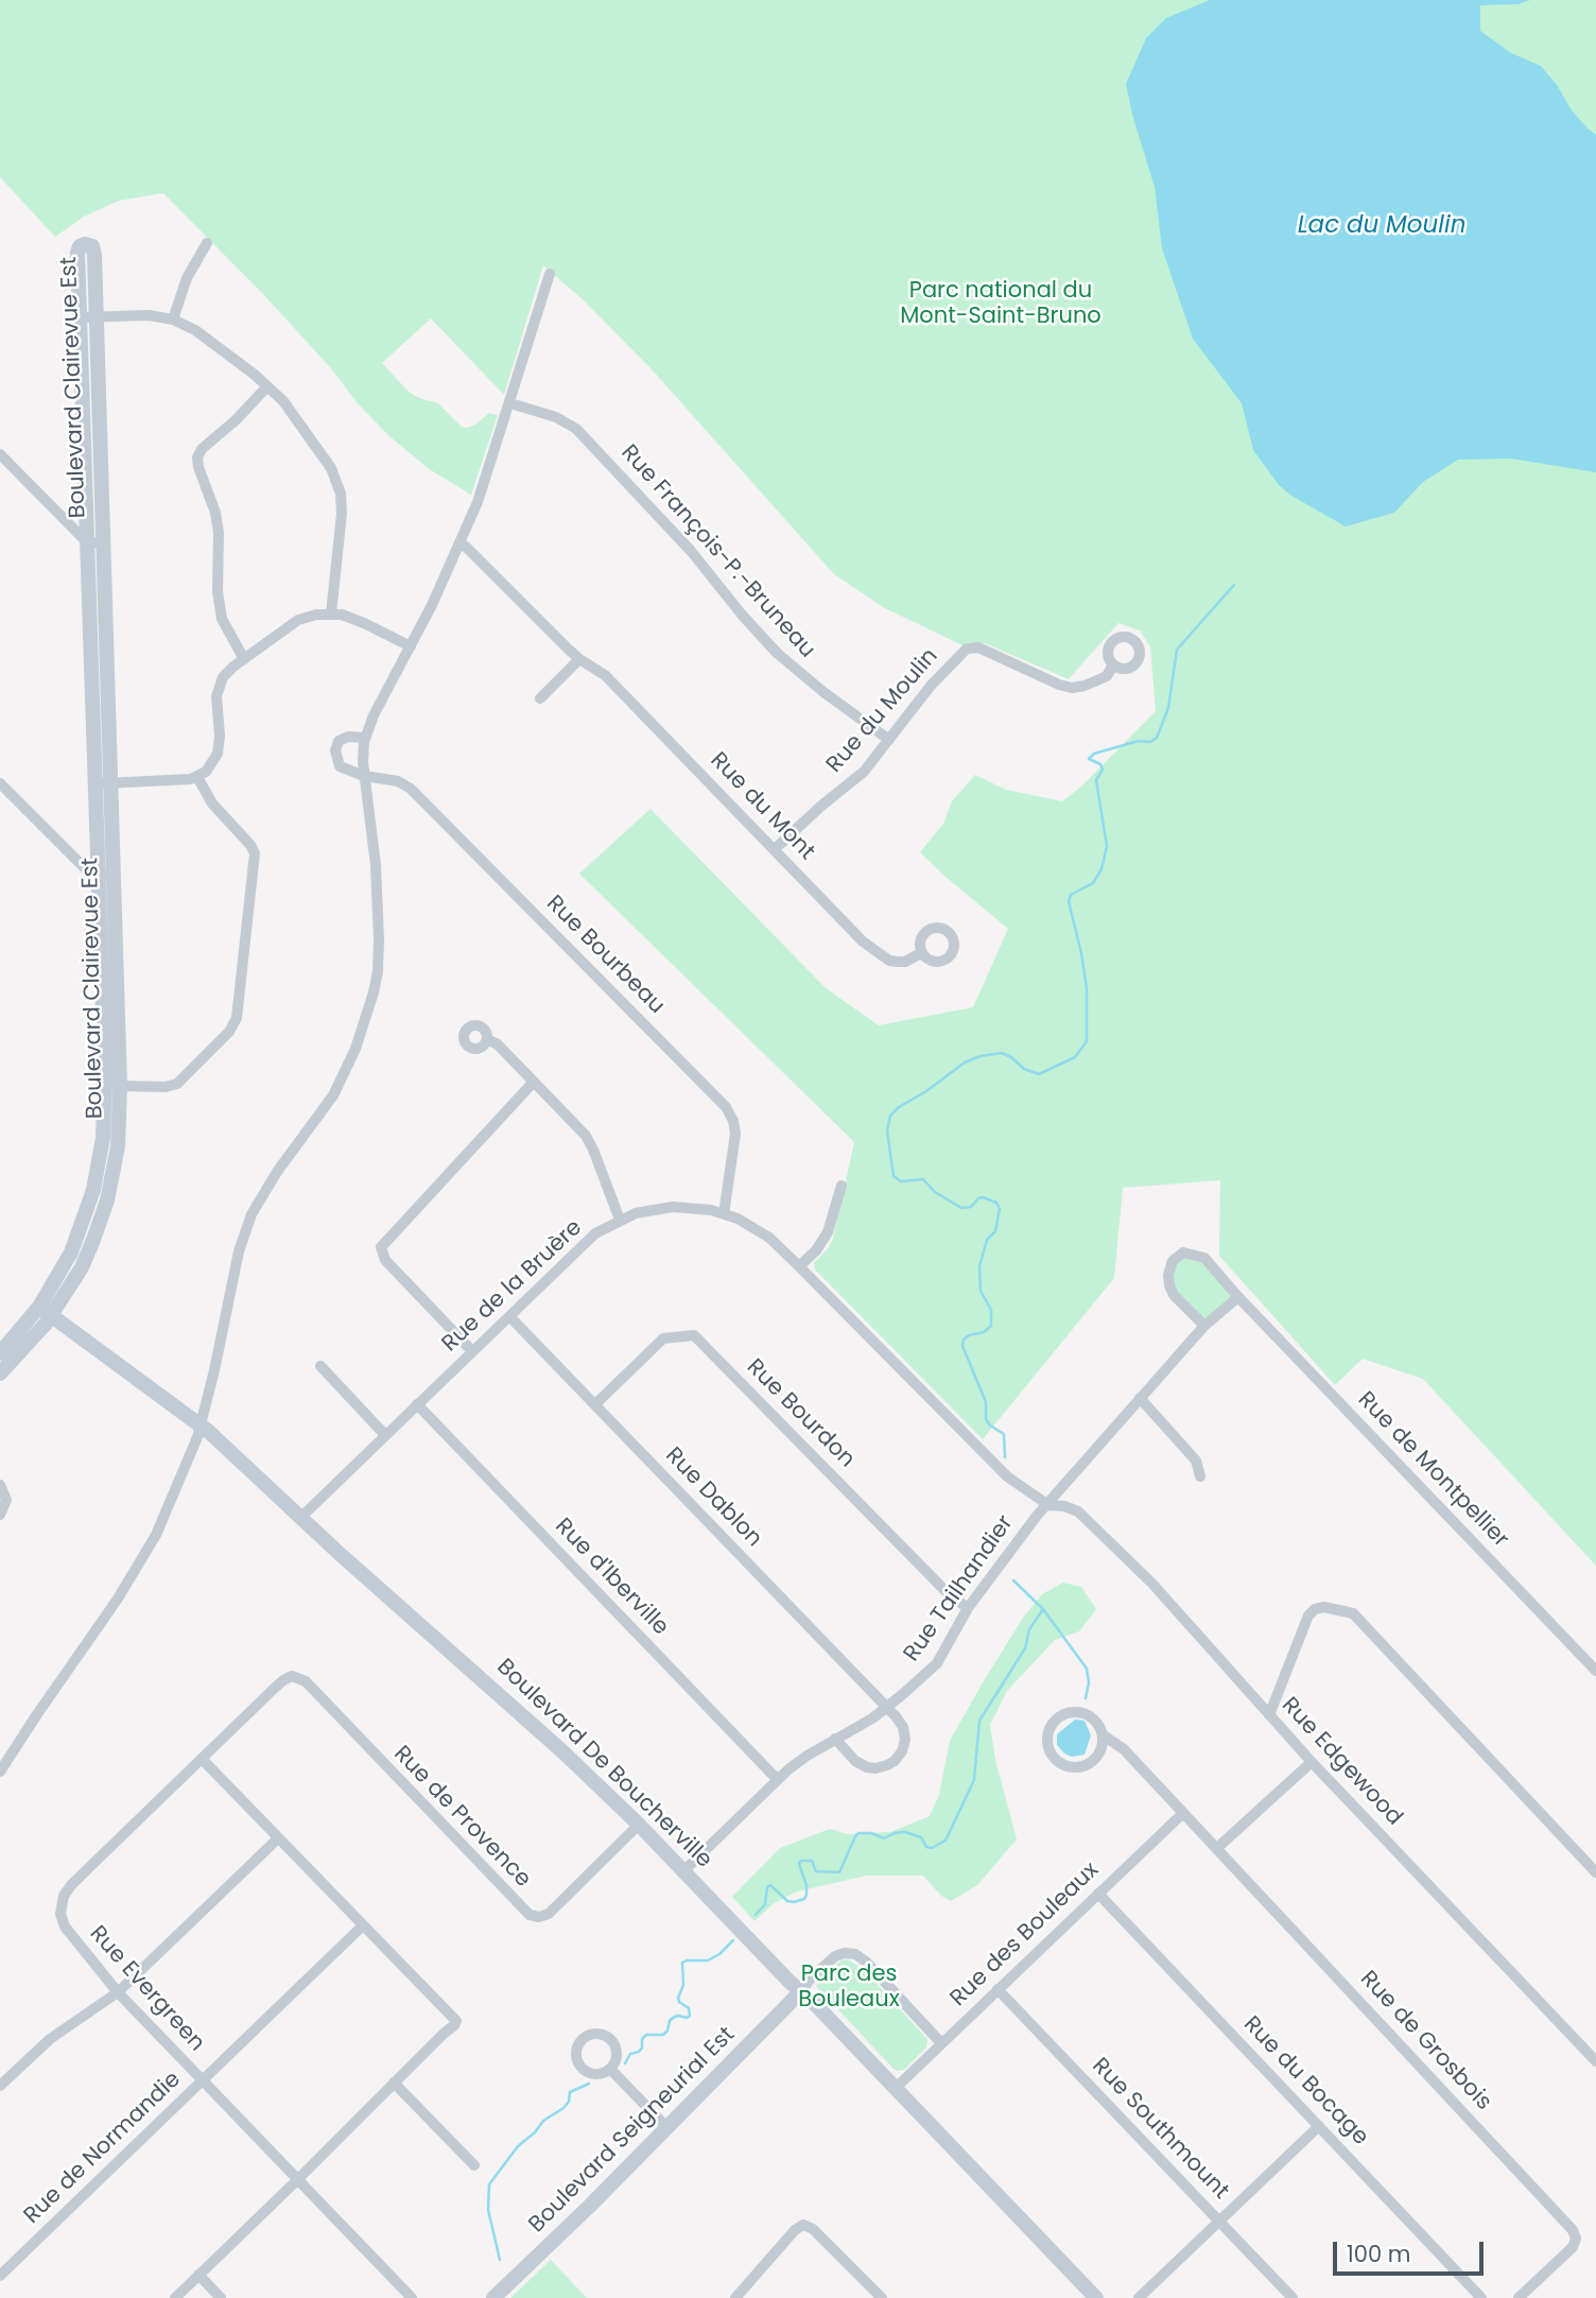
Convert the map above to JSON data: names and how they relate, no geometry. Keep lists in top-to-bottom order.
{
  "streets": {
    "street": [
      "Boulevard Clairevue Est",
      "Rue François-P.-Bruneau",
      "Rue du Moulin",
      "Rue du Mont",
      "Rue Bourbeau",
      "Rue de la Bruère",
      "Rue Bourdon",
      "Rue de Montpellier",
      "Rue Dablon",
      "Rue d'Iberville",
      "Rue Tailhandier",
      "Rue Edgewood",
      "Boulevard De Boucherville",
      "Rue de Provence",
      "Rue des Bouleaux",
      "Rue Evergreen",
      "Rue de Grosbois",
      "Rue du Bocage",
      "Rue Southmount",
      "Boulevard Seigneurial Est",
      "Rue de Normandie"
    ]
  },
  "crossings": [
    ["Boulevard Clairevue Est", "Boulevard De Boucherville"],
    ["Rue François-P.-Bruneau", "Rue du Moulin"],
    ["Rue du Moulin", "Rue du Mont"],
    ["Rue Bourbeau", "Rue de la Bruère"],
    ["Rue de la Bruère", "Rue Dablon"],
    ["Rue de la Bruère", "Rue d'Iberville"],
    ["Rue de la Bruère", "Rue Tailhandier"],
    ["Rue de la Bruère", "Rue Edgewood"],
    ["Rue de la Bruère", "Boulevard De Boucherville"],
    ["Rue Bourdon", "Rue Dablon"],
    ["Rue Bourdon", "Rue Tailhandier"],
    ["Rue de Montpellier", "Rue Tailhandier"],
    ["Rue Dablon", "Rue Tailhandier"],
    ["Rue d'Iberville", "Rue Tailhandier"],
    ["Rue Tailhandier", "Rue Edgewood"],
    ["Rue Tailhandier", "Boulevard De Boucherville"],
    ["Boulevard De Boucherville", "Rue de Provence"],
    ["Boulevard De Boucherville", "Rue des Bouleaux"],
    ["Boulevard De Boucherville", "Boulevard Seigneurial Est"],
    ["Rue de Provence", "Rue Evergreen"],
    ["Rue des Bouleaux", "Rue de Grosbois"],
    ["Rue des Bouleaux", "Rue du Bocage"],
    ["Rue des Bouleaux", "Rue Southmount"],
    ["Rue Evergreen", "Rue de Normandie"]
  ],
  "water": ["Lac du Moulin"],
  "parks": ["Parc national du Mont-Saint-Bruno", "Parc des Bouleaux"],
  "scale_bar": "100 m"
}
